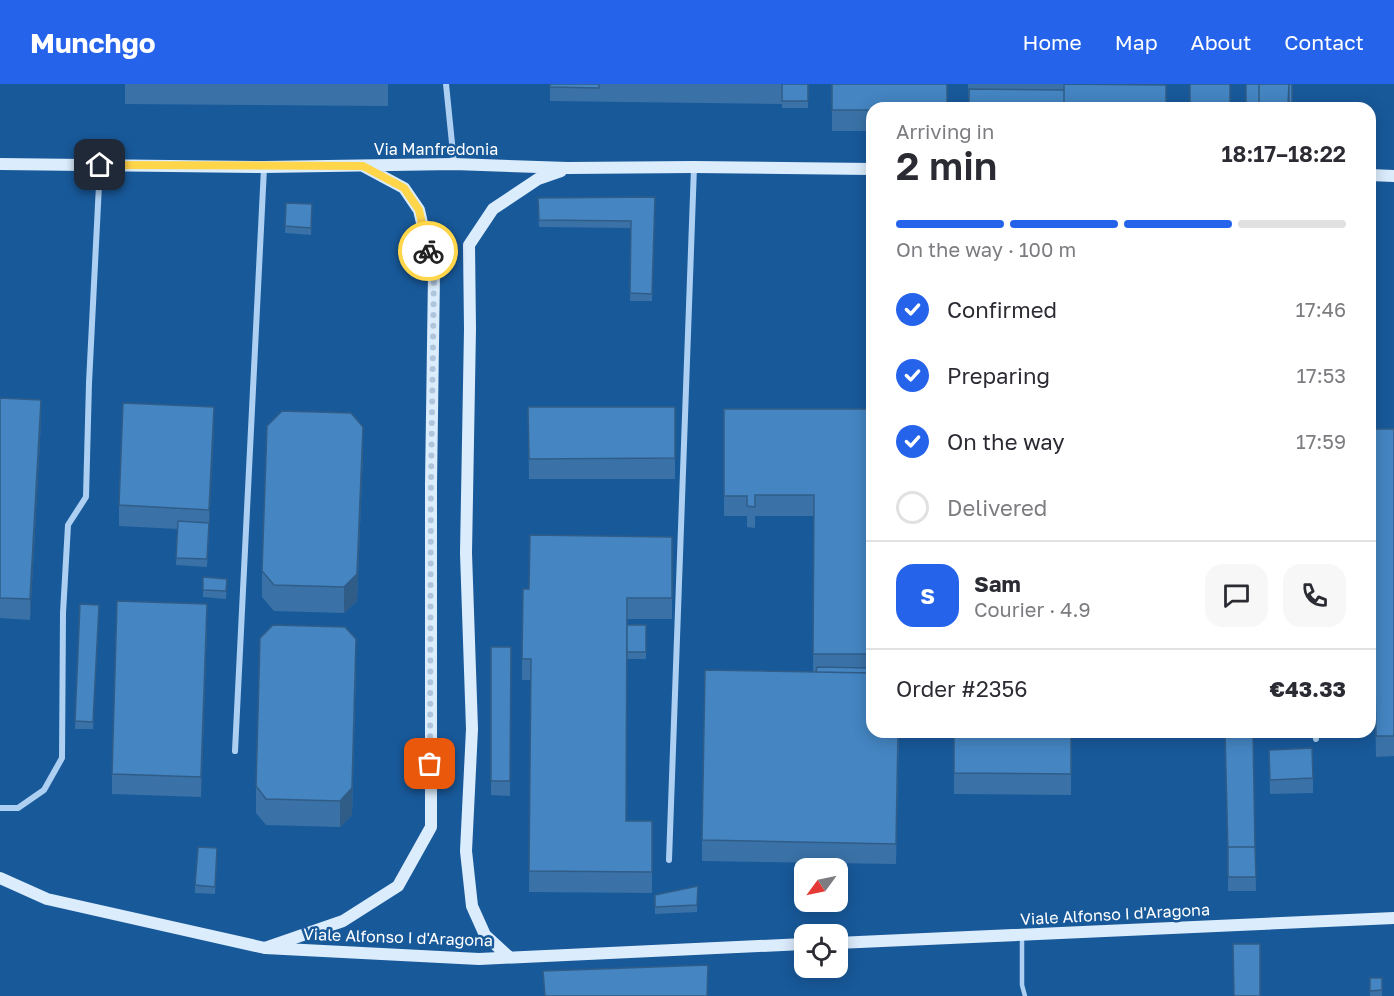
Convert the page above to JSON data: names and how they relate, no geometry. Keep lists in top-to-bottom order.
{
  "streets": {
    "main road": ["Via Manfredonia", "Viale Alfonso I d'Aragona"]
  },
  "north": "bottom left",
  "page": {
    "header": "Munchgo",
    "nav": [
      "Home",
      "Map",
      "About",
      "Contact"
    ],
    "heading": ["2 min", "Arriving in", "18:17–18:22"],
    "panel": [
      "Sam",
      "Courier · 4.9",
      "Order #2356",
      "€43.33"
    ],
    "bar": "On the way · 100 m",
    "list": [
      ["Confirmed", "17:46"],
      ["Preparing", "17:53"],
      ["On the way", "17:59"],
      "Delivered"
    ],
    "round": "S"
  }
}
